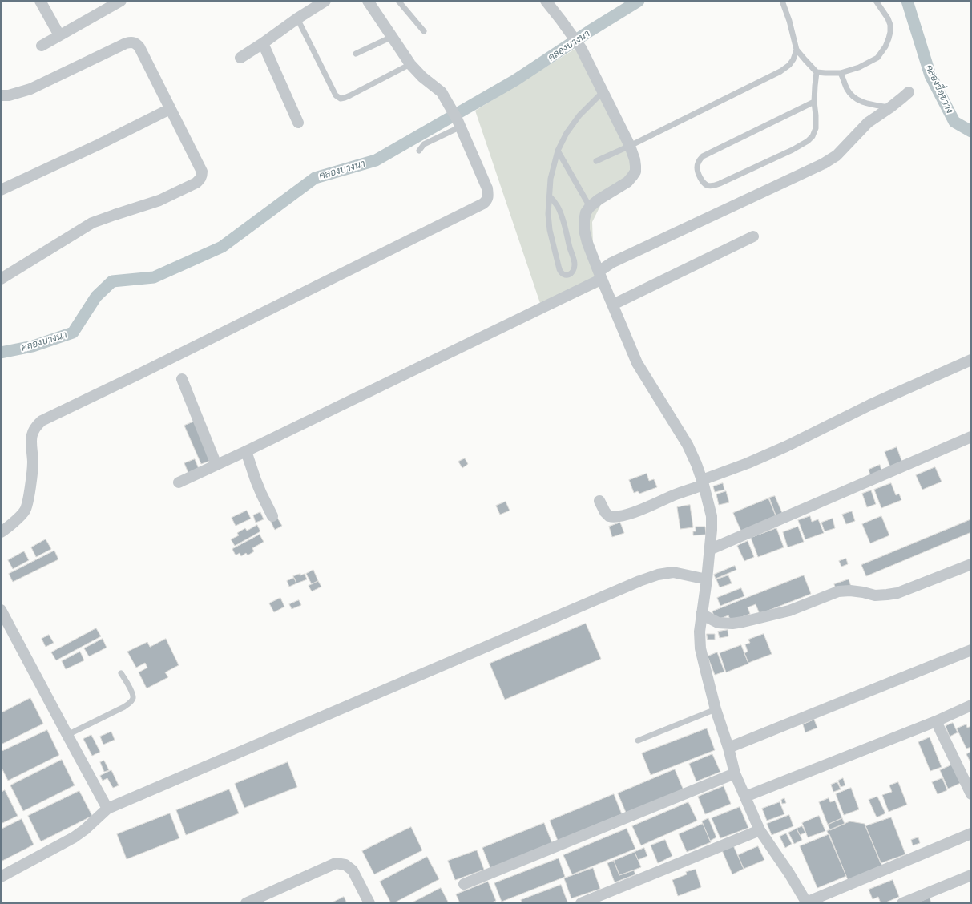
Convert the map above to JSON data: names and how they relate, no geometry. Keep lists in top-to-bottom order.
{
  "water": ["คลองบางนา", "คลองขื่อขวาง"]
}
